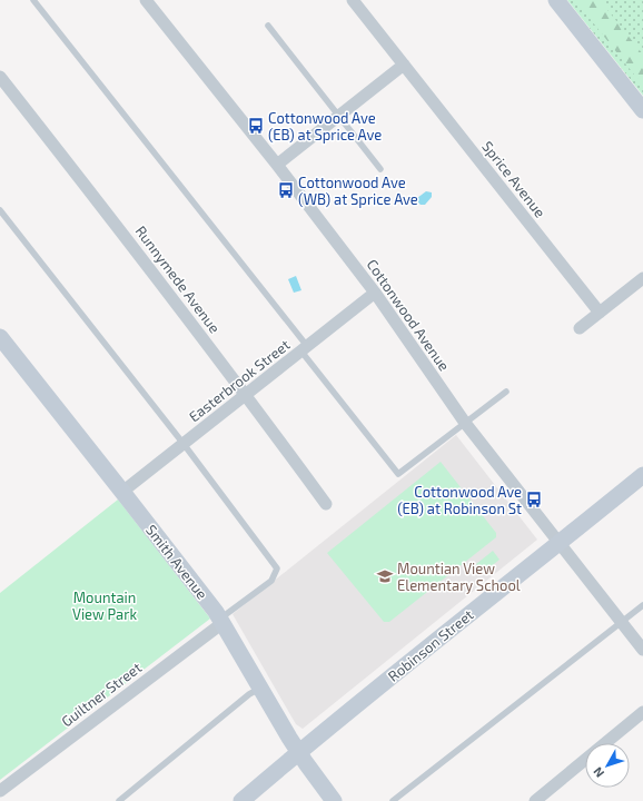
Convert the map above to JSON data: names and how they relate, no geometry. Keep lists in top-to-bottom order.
{
  "streets": {
    "street": [
      "Sprice Avenue",
      "Runnymede Avenue",
      "Cottonwood Avenue",
      "Easterbrook Street",
      "Smith Avenue",
      "Robinson Street",
      "Guiltner Street"
    ]
  },
  "crossings": [
    ["Runnymede Avenue", "Easterbrook Street"],
    ["Cottonwood Avenue", "Easterbrook Street"],
    ["Cottonwood Avenue", "Robinson Street"],
    ["Easterbrook Street", "Smith Avenue"],
    ["Smith Avenue", "Robinson Street"],
    ["Smith Avenue", "Guiltner Street"]
  ],
  "parks": ["Mountain View Park"],
  "places": {
    "bus stop": ["Cottonwood Ave (EB) at Sprice Ave", "Cottonwood Ave (WB) at Sprice Ave", "Cottonwood Ave (EB) at Robinson St"],
    "school or university": ["Mountian View Elementary School"]
  },
  "north": "bottom left"
}
